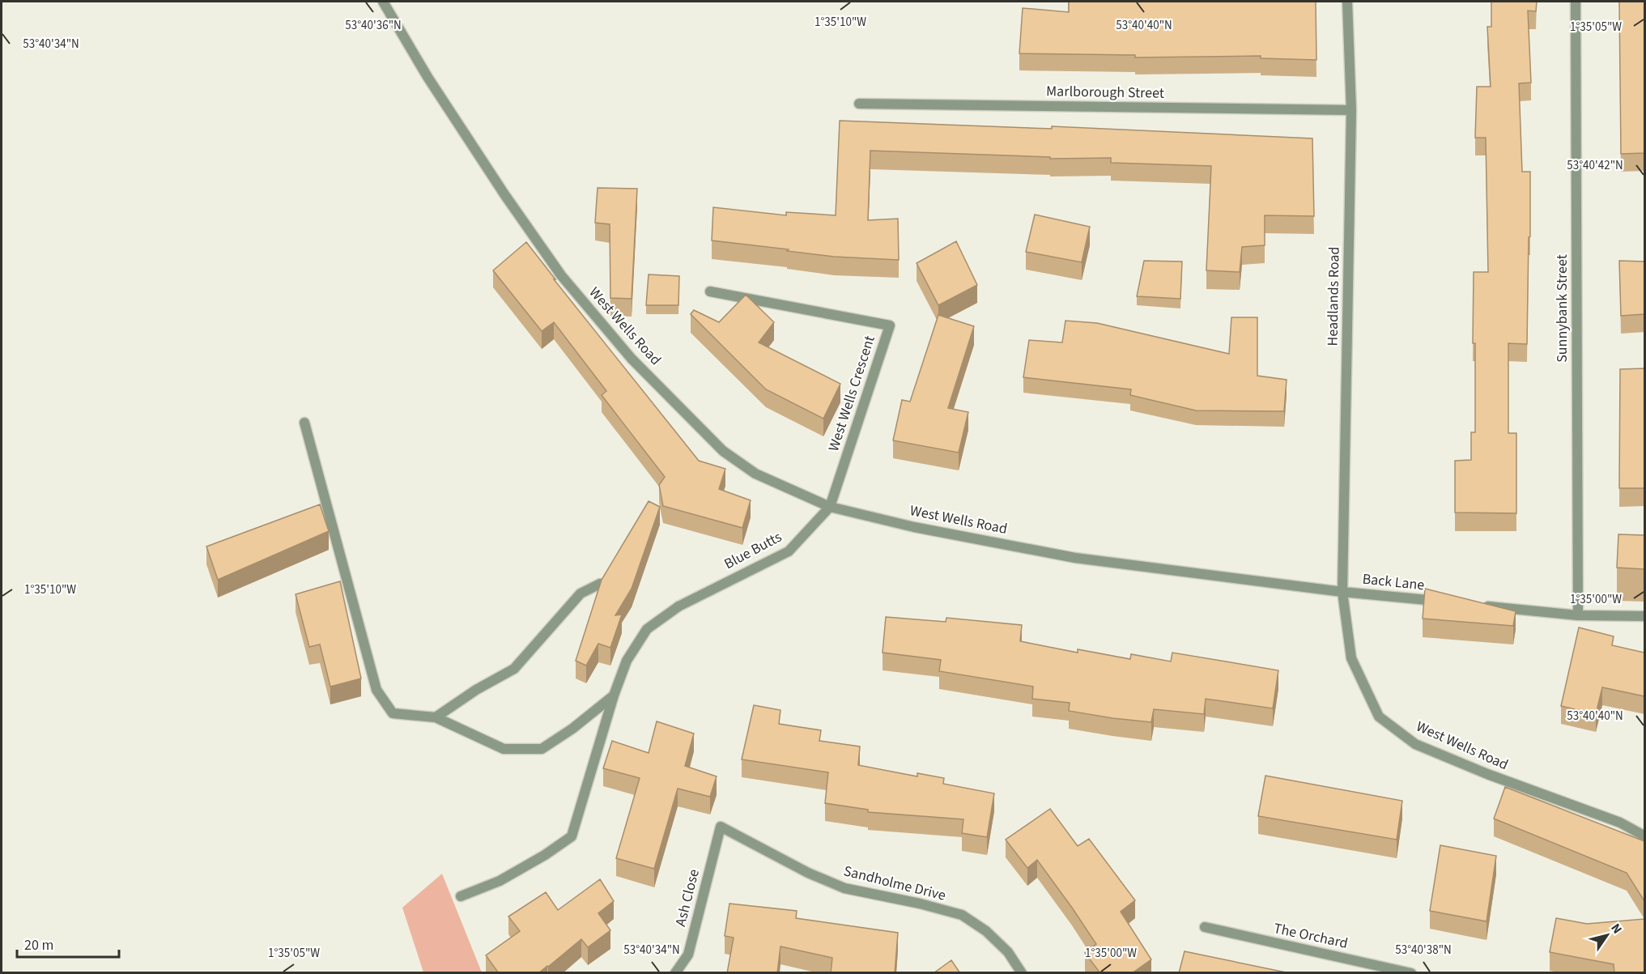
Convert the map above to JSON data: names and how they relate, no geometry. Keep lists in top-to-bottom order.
{
  "streets": {
    "street": [
      "Marlborough Street",
      "Headlands Road",
      "Sunnybank Street",
      "West Wells Road",
      "West Wells Crescent",
      "Blue Butts",
      "Back Lane",
      "Sandholme Drive",
      "Ash Close",
      "The Orchard"
    ]
  },
  "crossings": [
    ["Marlborough Street", "Headlands Road"],
    ["Headlands Road", "West Wells Road"],
    ["Headlands Road", "Back Lane"],
    ["West Wells Road", "West Wells Crescent"],
    ["West Wells Road", "Blue Butts"],
    ["West Wells Road", "Back Lane"],
    ["West Wells Crescent", "Blue Butts"],
    ["Sandholme Drive", "Ash Close"]
  ],
  "scale_bar": "20 m",
  "north": "top right",
  "coordinates": [
    "1°35'10\"W",
    "53°40'36\"N",
    "53°40'40\"N",
    "1°35'05\"W",
    "53°40'34\"N",
    "53°40'42\"N",
    "1°35'00\"W",
    "53°40'38\"N"
  ]
}
